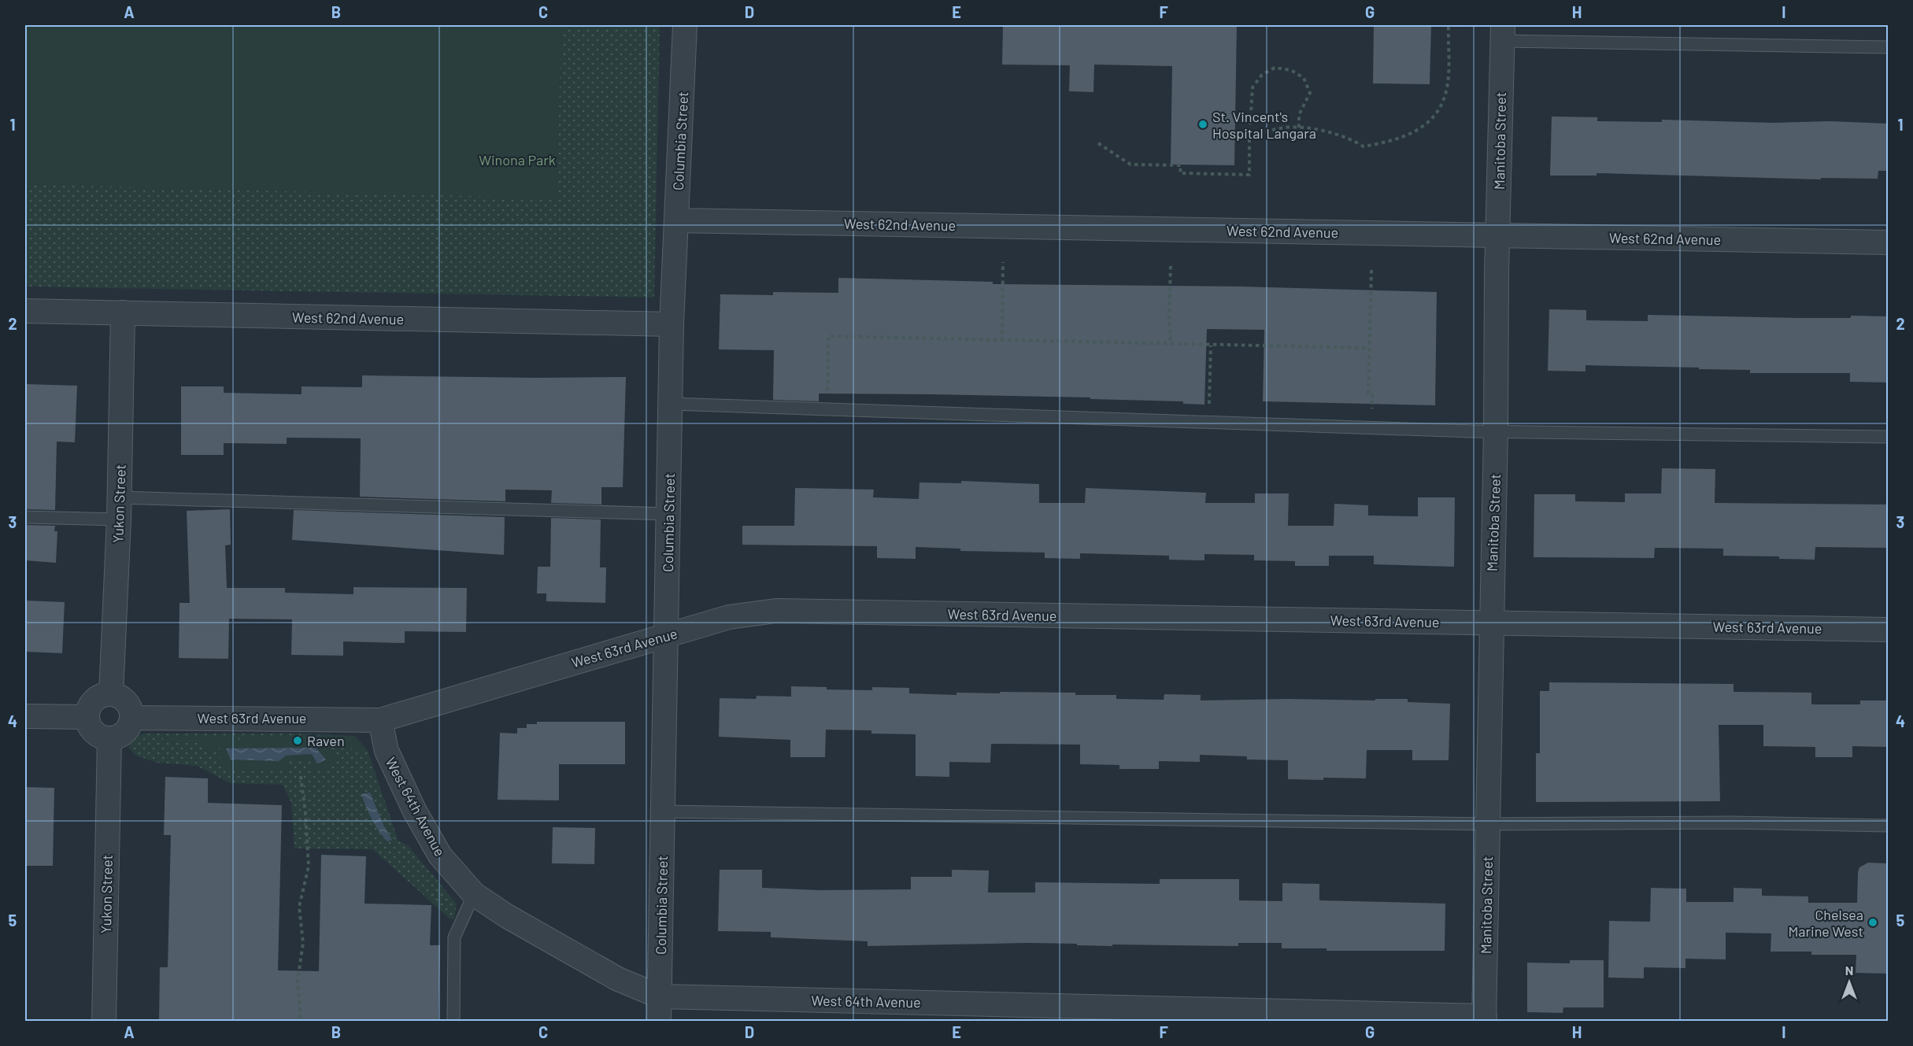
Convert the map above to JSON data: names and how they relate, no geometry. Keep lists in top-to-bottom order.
{
  "streets": {
    "street": [
      "Columbia Street",
      "Manitoba Street",
      "West 62nd Avenue",
      "Yukon Street",
      "West 63rd Avenue",
      "West 64th Avenue"
    ]
  },
  "crossings": [
    ["Columbia Street", "West 62nd Avenue"],
    ["Columbia Street", "West 63rd Avenue"],
    ["Columbia Street", "West 64th Avenue"],
    ["Manitoba Street", "West 62nd Avenue"],
    ["Manitoba Street", "West 63rd Avenue"],
    ["Manitoba Street", "West 64th Avenue"],
    ["West 62nd Avenue", "Yukon Street"],
    ["Yukon Street", "West 63rd Avenue"],
    ["West 63rd Avenue", "West 64th Avenue"]
  ],
  "parks": ["Winona Park"],
  "places": ["St. Vincent's Hospital Langara", "Raven", "Chelsea Marine West"],
  "north": "top",
  "grid": {
    "columns": [
      "A",
      "B",
      "C",
      "D",
      "E",
      "F",
      "G",
      "H",
      "I"
    ],
    "rows": [
      "1",
      "2",
      "3",
      "4",
      "5"
    ]
  }
}
